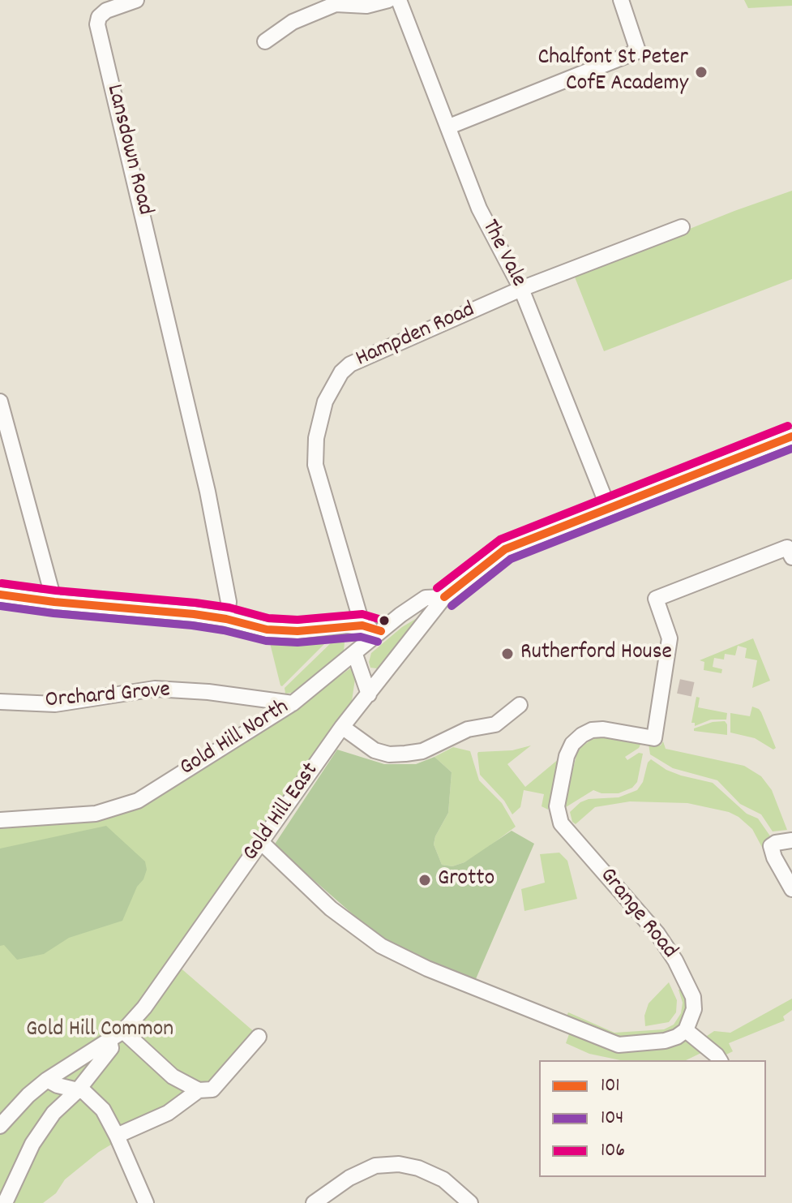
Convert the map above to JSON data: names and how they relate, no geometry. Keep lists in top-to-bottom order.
{
  "streets": {
    "street": [
      "Lansdown Road",
      "The Vale",
      "Hampden Road",
      "Orchard Grove",
      "Gold Hill North",
      "Gold Hill East",
      "Grange Road"
    ]
  },
  "crossings": [
    ["The Vale", "Hampden Road"],
    ["Orchard Grove", "Gold Hill North"],
    ["Gold Hill North", "Gold Hill East"]
  ],
  "parks": ["Gold Hill Common"],
  "places": ["Chalfont St Peter CofE Academy", "Rutherford House", "Grotto"],
  "lines": ["transit line 106", "transit line 101", "transit line 104"],
  "legend": ["101", "104", "106"]
}
